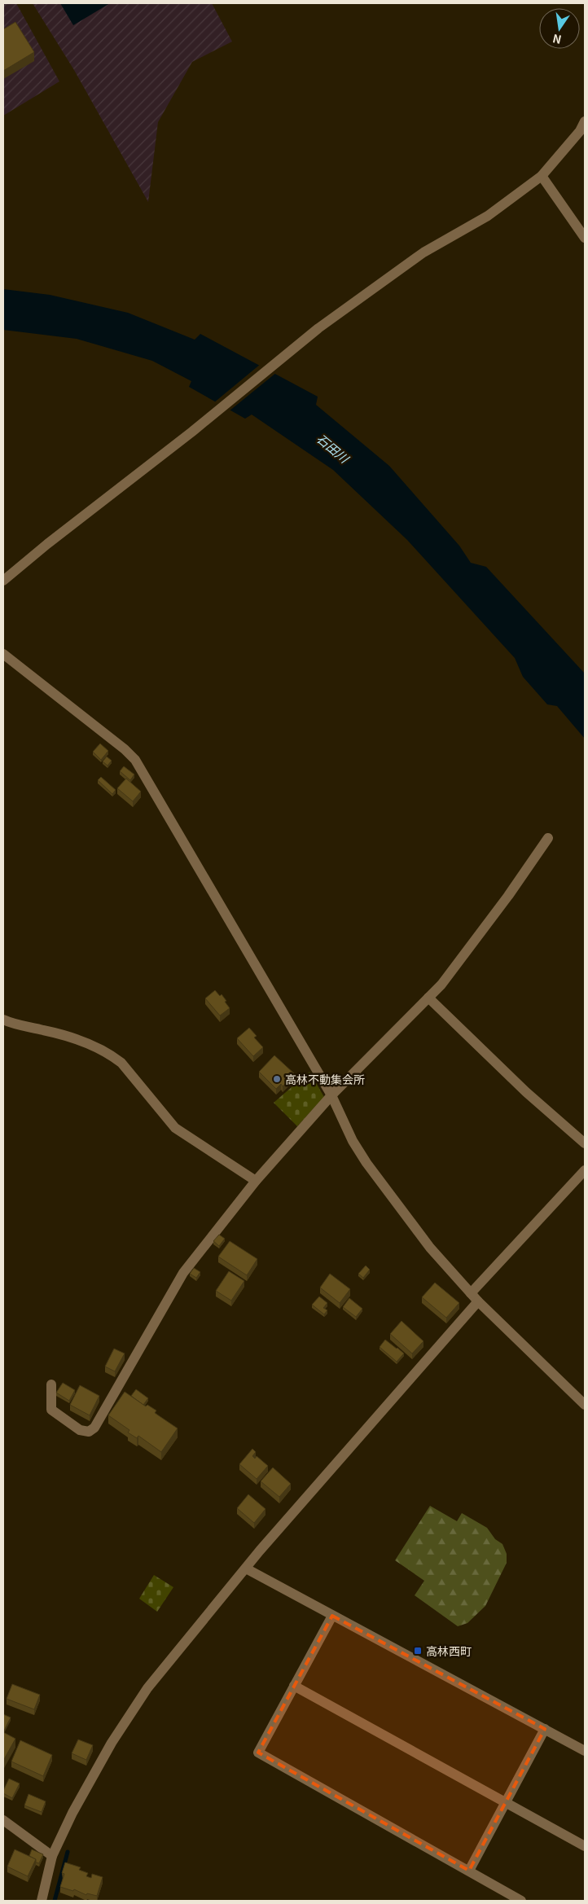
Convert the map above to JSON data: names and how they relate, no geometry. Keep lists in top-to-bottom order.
{
  "water": ["石田川"],
  "places": {
    "other": ["高林不動集会所"],
    "transit": ["高林西町"]
  },
  "north": "bottom"
}
